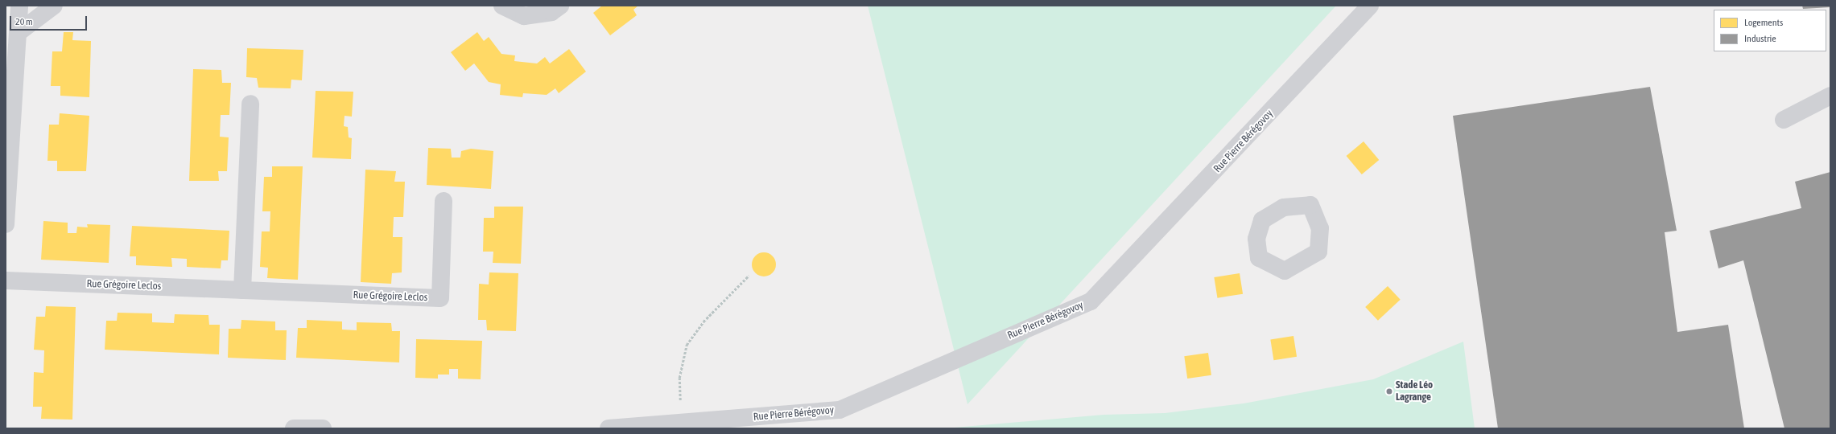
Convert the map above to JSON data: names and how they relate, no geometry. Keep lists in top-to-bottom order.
{
  "streets": {
    "street": ["Rue Pierre Bérégovoy", "Rue Grégoire Leclos"]
  },
  "places": ["Stade Léo Lagrange"],
  "legend": ["Logements", "Industrie"],
  "scale_bar": "20 m"
}
